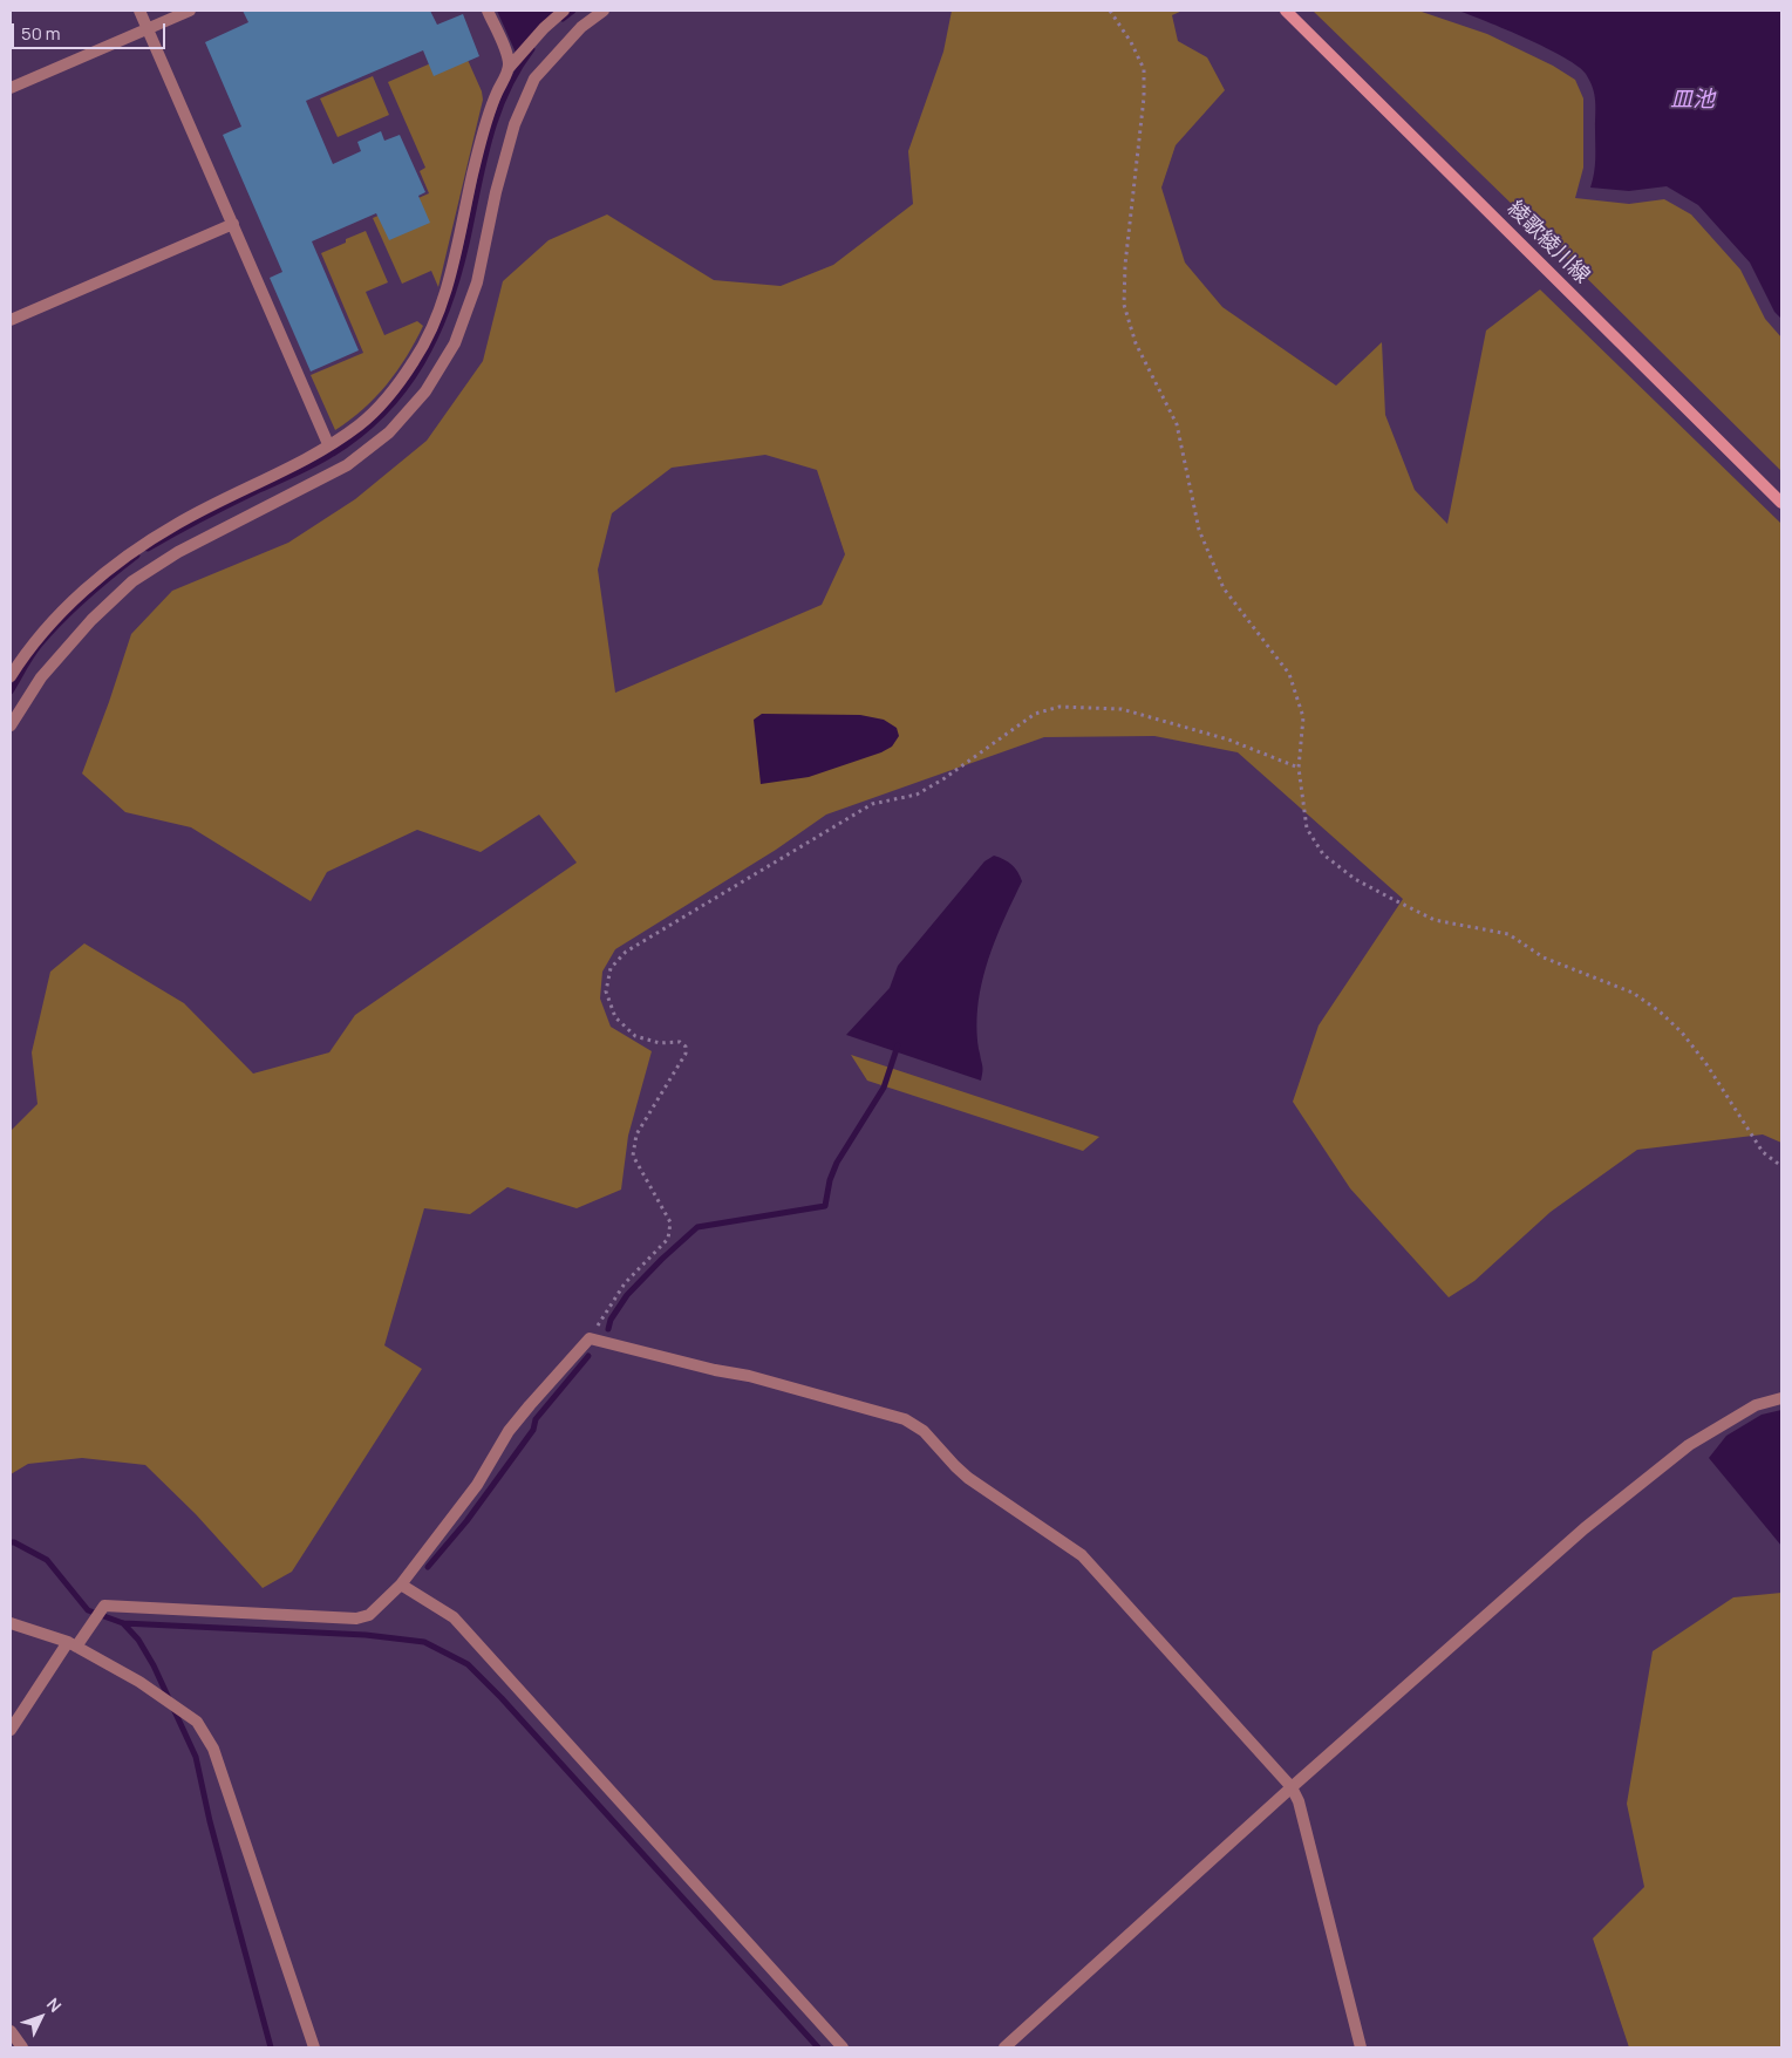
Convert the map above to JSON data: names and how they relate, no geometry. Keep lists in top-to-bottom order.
{
  "streets": {
    "main road": ["綾歌綾川線"]
  },
  "water": ["皿池"],
  "scale_bar": "50 m",
  "north": "top right"
}
